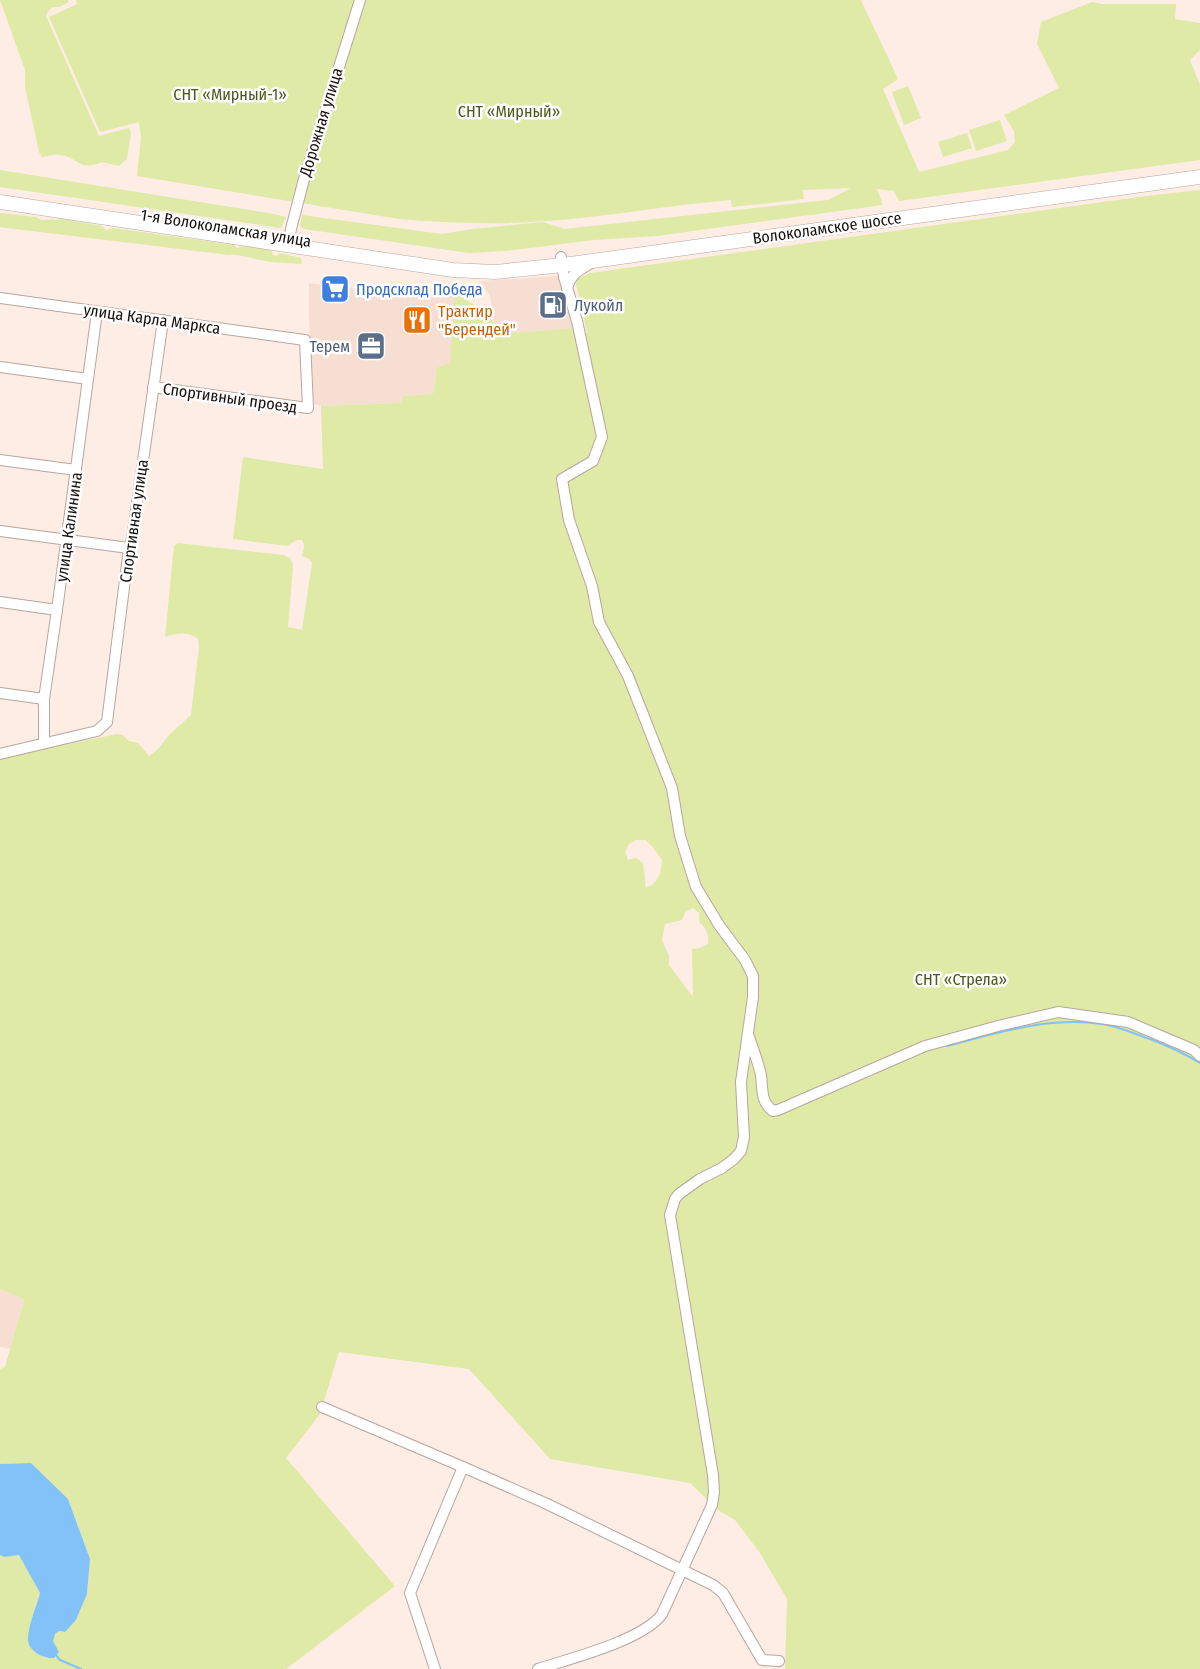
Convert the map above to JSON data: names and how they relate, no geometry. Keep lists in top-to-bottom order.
{
  "streets": {
    "main road": ["1-я Волоколамская улица", "Волоколамское шоссе"],
    "street": [
      "Дорожная улица",
      "улица Карла Маркса",
      "Спортивный проезд",
      "Спортивная улица",
      "улица Калинина"
    ]
  },
  "crossings": [
    ["Дорожная улица", "1-я Волоколамская улица"],
    ["1-я Волоколамская улица", "Волоколамское шоссе"],
    ["улица Карла Маркса", "Спортивный проезд"],
    ["улица Карла Маркса", "Спортивная улица"],
    ["улица Карла Маркса", "улица Калинина"],
    ["Спортивный проезд", "Спортивная улица"],
    ["Спортивная улица", "улица Калинина"]
  ],
  "parks": ["СНТ «Мирный-1»", "СНТ «Мирный»", "СНТ «Стрела»"],
  "places": {
    "supermarket": ["Продсклад Победа"],
    "fuel station": ["Лукойл"],
    "restaurant": ["Трактир \"Берендей\""],
    "office": ["Терем"]
  }
}
